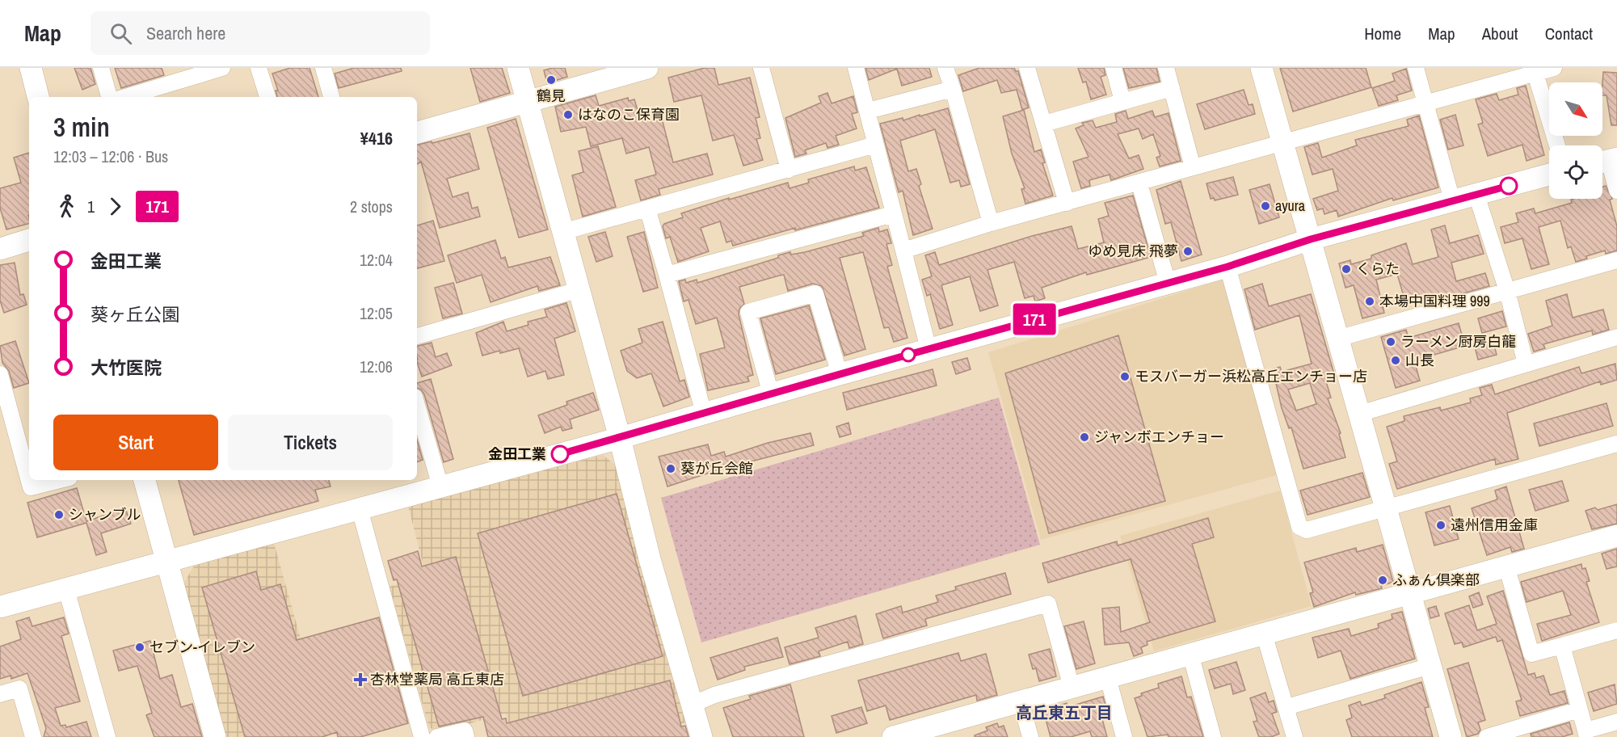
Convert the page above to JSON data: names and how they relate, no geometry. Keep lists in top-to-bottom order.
{
  "districts": ["高丘東五丁目"],
  "places": {
    "other": [
      "鶴見",
      "はなのこ保育園",
      "ayura",
      "ゆめ見床 飛夢",
      "くらた",
      "本場中国料理 999",
      "ラーメン厨房白龍",
      "山長",
      "モスバーガー浜松高丘エンチョー店",
      "ジャンボエンチョー",
      "金田工業",
      "葵が丘会館",
      "シャンブル",
      "遠州信用金庫",
      "ふぁん倶楽部",
      "セブン-イレブン"
    ],
    "health": ["杏林堂薬局 高丘東店"]
  },
  "lines": ["bus line 171"],
  "north": "bottom right",
  "page": {
    "header": "Map",
    "search": "Search here",
    "nav": [
      "Home",
      "Map",
      "About",
      "Contact"
    ],
    "on_map": "171",
    "heading": ["3 min", "12:03 – 12:06 · Bus", "¥416"],
    "legs": ["1", "171", "2 stops"],
    "list": [
      {
        "name": "金田工業",
        "value": "12:04"
      },
      {
        "name": "葵ヶ丘公園",
        "value": "12:05"
      },
      {
        "name": "大竹医院",
        "value": "12:06"
      }
    ],
    "buttons": ["Start", "Tickets"]
  }
}
